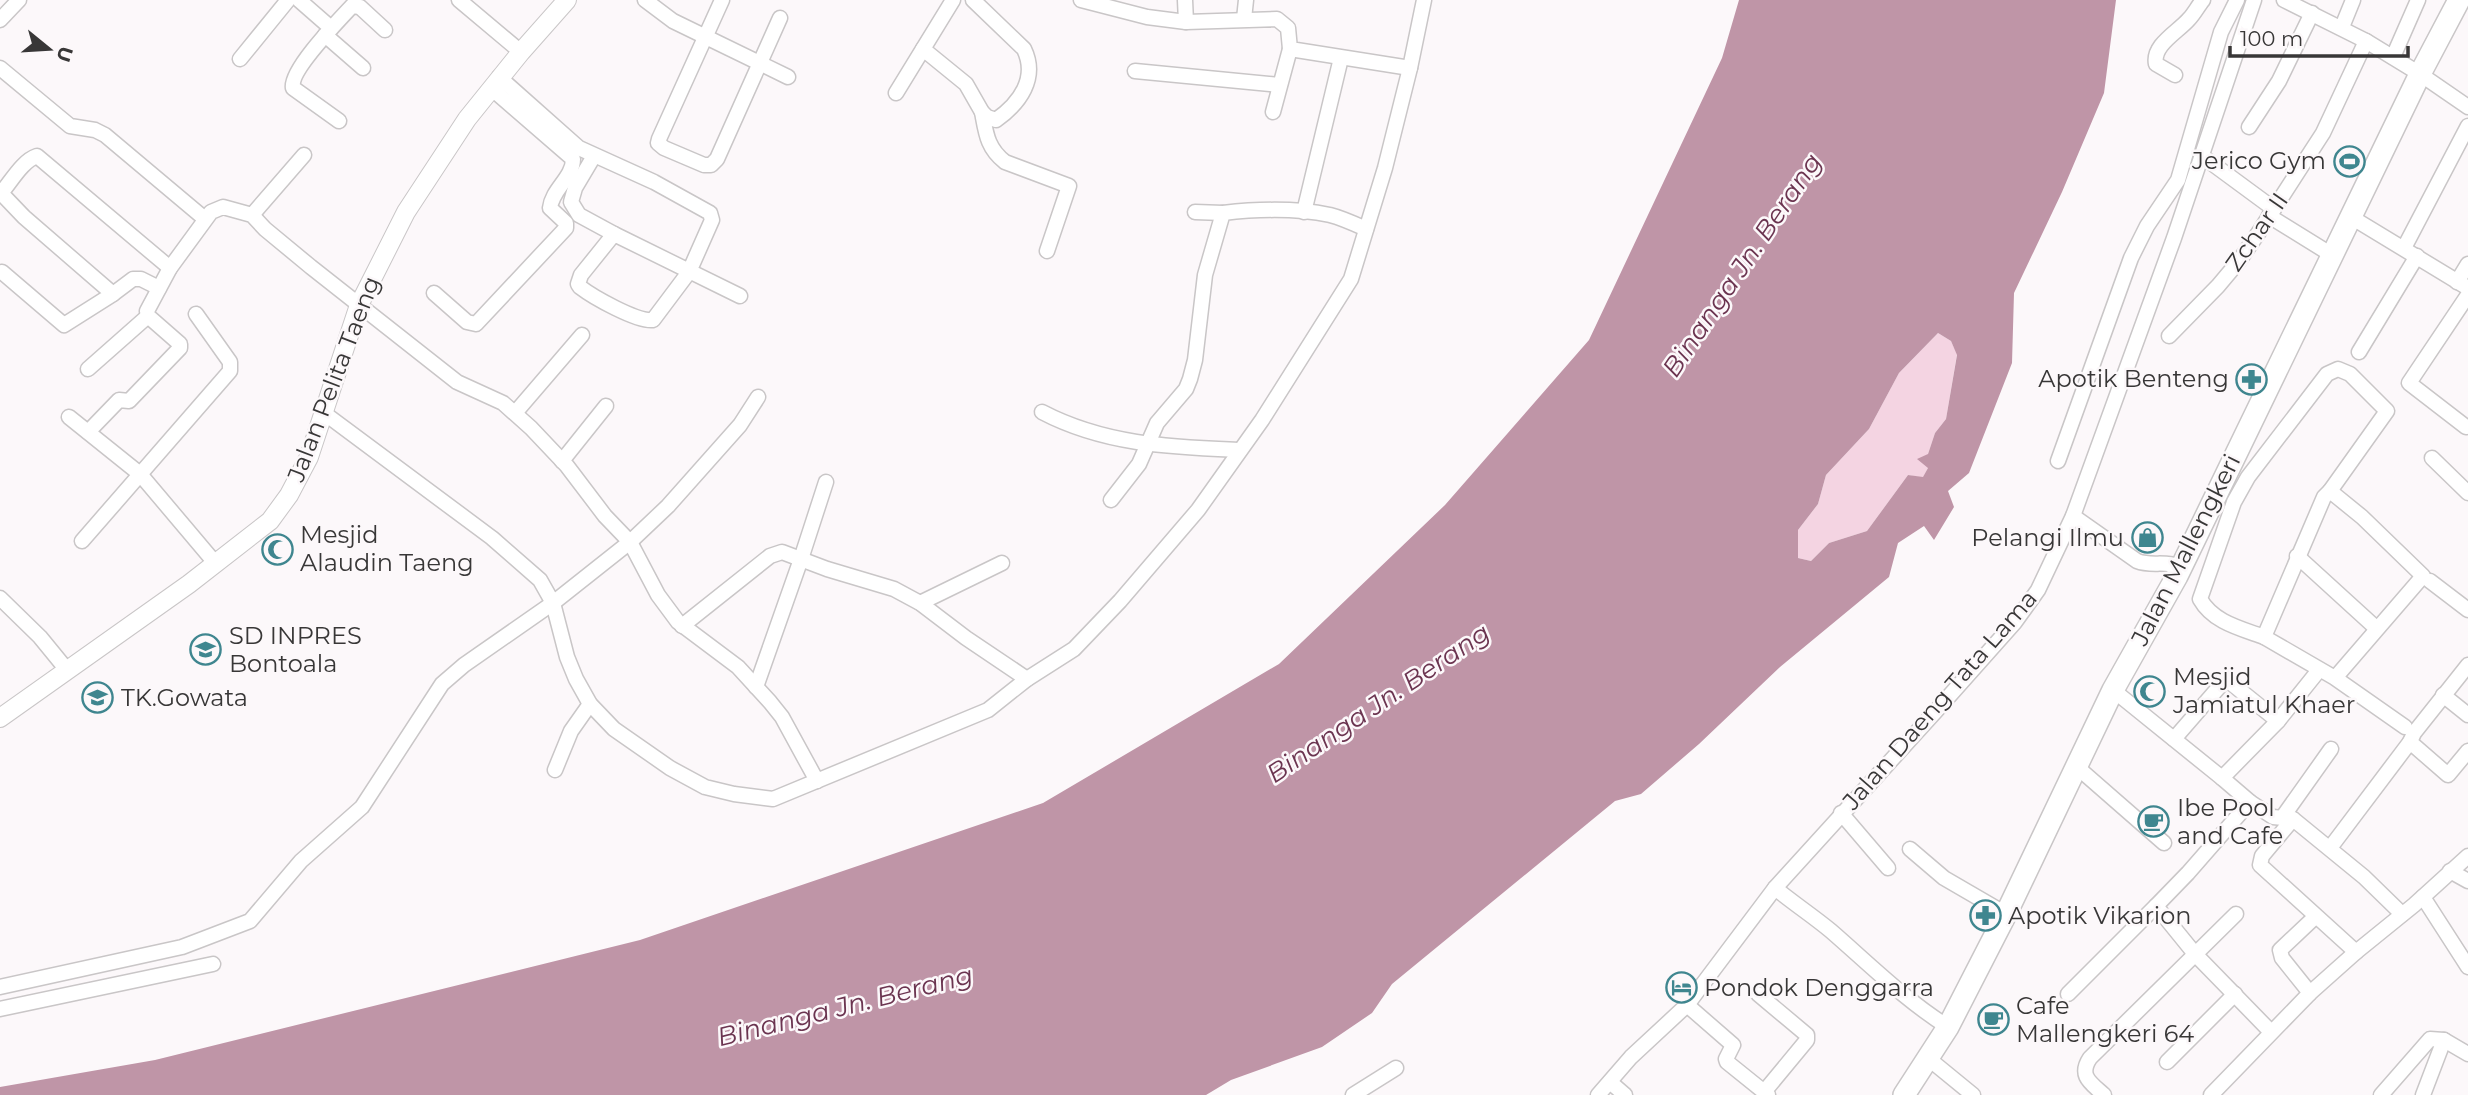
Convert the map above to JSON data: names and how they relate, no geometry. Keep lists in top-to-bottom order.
{
  "streets": {
    "main road": ["Jalan Mallengkeri"],
    "street": ["Zchar II", "Jalan Pelita Taeng", "Jalan Daeng Tata Lama"]
  },
  "water": ["Binanga Jn. Berang"],
  "places": {
    "sports": ["Jerico Gym"],
    "pharmacy": ["Apotik Benteng", "Apotik Vikarion"],
    "shop": ["Pelangi Ilmu"],
    "mosque": ["Mesjid Alaudin Taeng", "Mesjid Jamiatul Khaer"],
    "school or university": ["SD INPRES Bontoala", "TK.Gowata"],
    "cafe": ["Ibe Pool and Cafe", "Cafe Mallengkeri 64"],
    "hotel": ["Pondok Denggarra"]
  },
  "scale_bar": "100 m",
  "north": "right"
}
